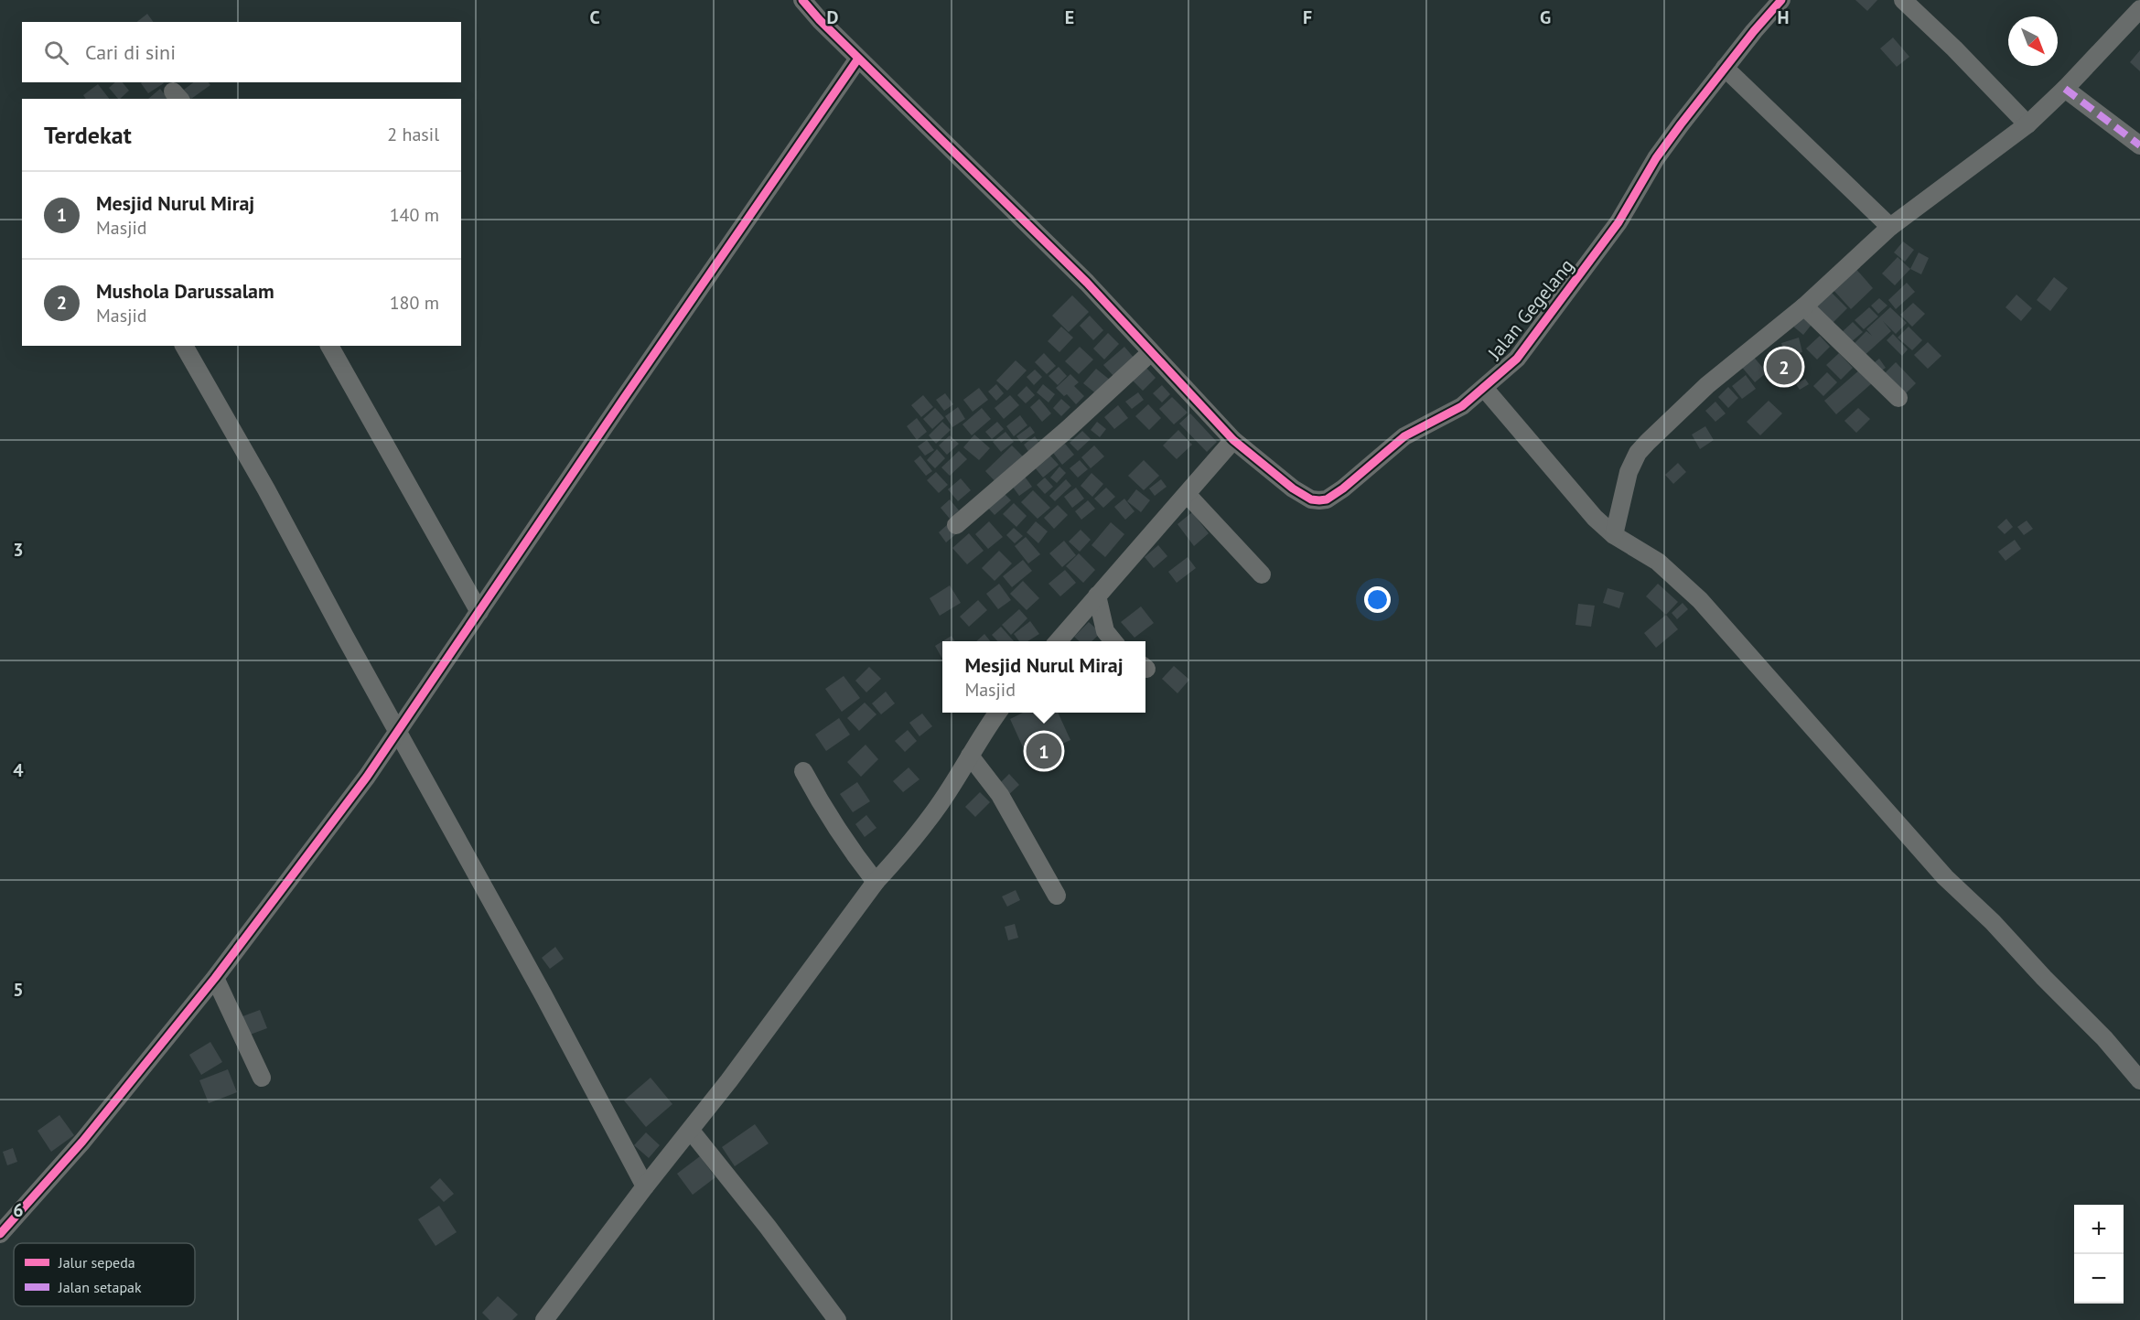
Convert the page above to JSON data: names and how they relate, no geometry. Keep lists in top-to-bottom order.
{
  "streets": {
    "street": ["Jalan Gegelang"]
  },
  "legend": ["Jalur sepeda", "Jalan setapak"],
  "north": "bottom right",
  "page": {
    "search": "Cari di sini",
    "heading": ["Terdekat", "2 hasil"],
    "list": [
      {
        "mark": "1",
        "name": "Mesjid Nurul Miraj",
        "note": "Masjid",
        "value": "140 m"
      },
      {
        "mark": "2",
        "name": "Mushola Darussalam",
        "note": "Masjid",
        "value": "180 m"
      }
    ],
    "pins": ["2", "1"],
    "popup": ["Mesjid Nurul Miraj", "Masjid"],
    "map_buttons": ["+", "−"]
  },
  "grid": {
    "columns": [
      "C",
      "D",
      "E",
      "F",
      "G",
      "H"
    ],
    "rows": [
      "3",
      "4",
      "5",
      "6"
    ]
  }
}
